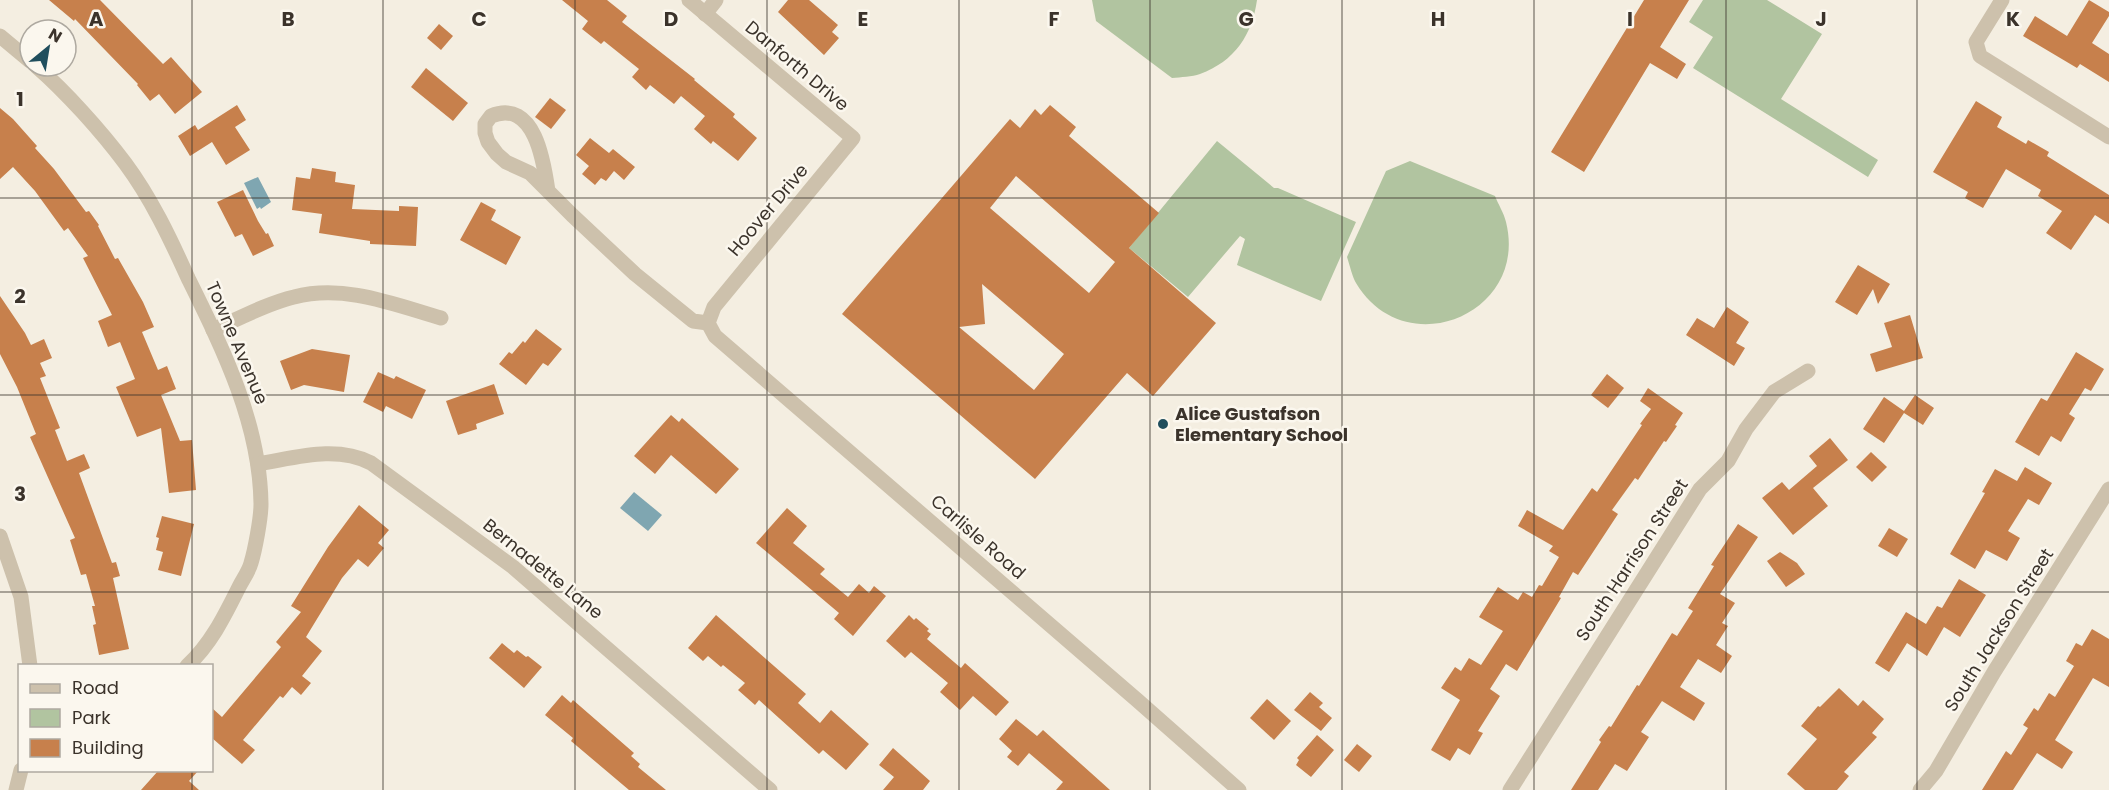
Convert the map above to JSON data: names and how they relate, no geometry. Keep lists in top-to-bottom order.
{
  "streets": {
    "street": [
      "Danforth Drive",
      "Hoover Drive",
      "Towne Avenue",
      "Carlisle Road",
      "South Harrison Street",
      "Bernadette Lane",
      "South Jackson Street"
    ]
  },
  "crossings": [
    ["Danforth Drive", "Hoover Drive"],
    ["Hoover Drive", "Carlisle Road"],
    ["Towne Avenue", "Bernadette Lane"]
  ],
  "places": ["Alice Gustafson Elementary School"],
  "legend": ["Road", "Park", "Building"],
  "north": "top right",
  "grid": {
    "columns": [
      "A",
      "B",
      "C",
      "D",
      "E",
      "F",
      "G",
      "H",
      "I",
      "J",
      "K"
    ],
    "rows": ["1", "2", "3"]
  }
}
